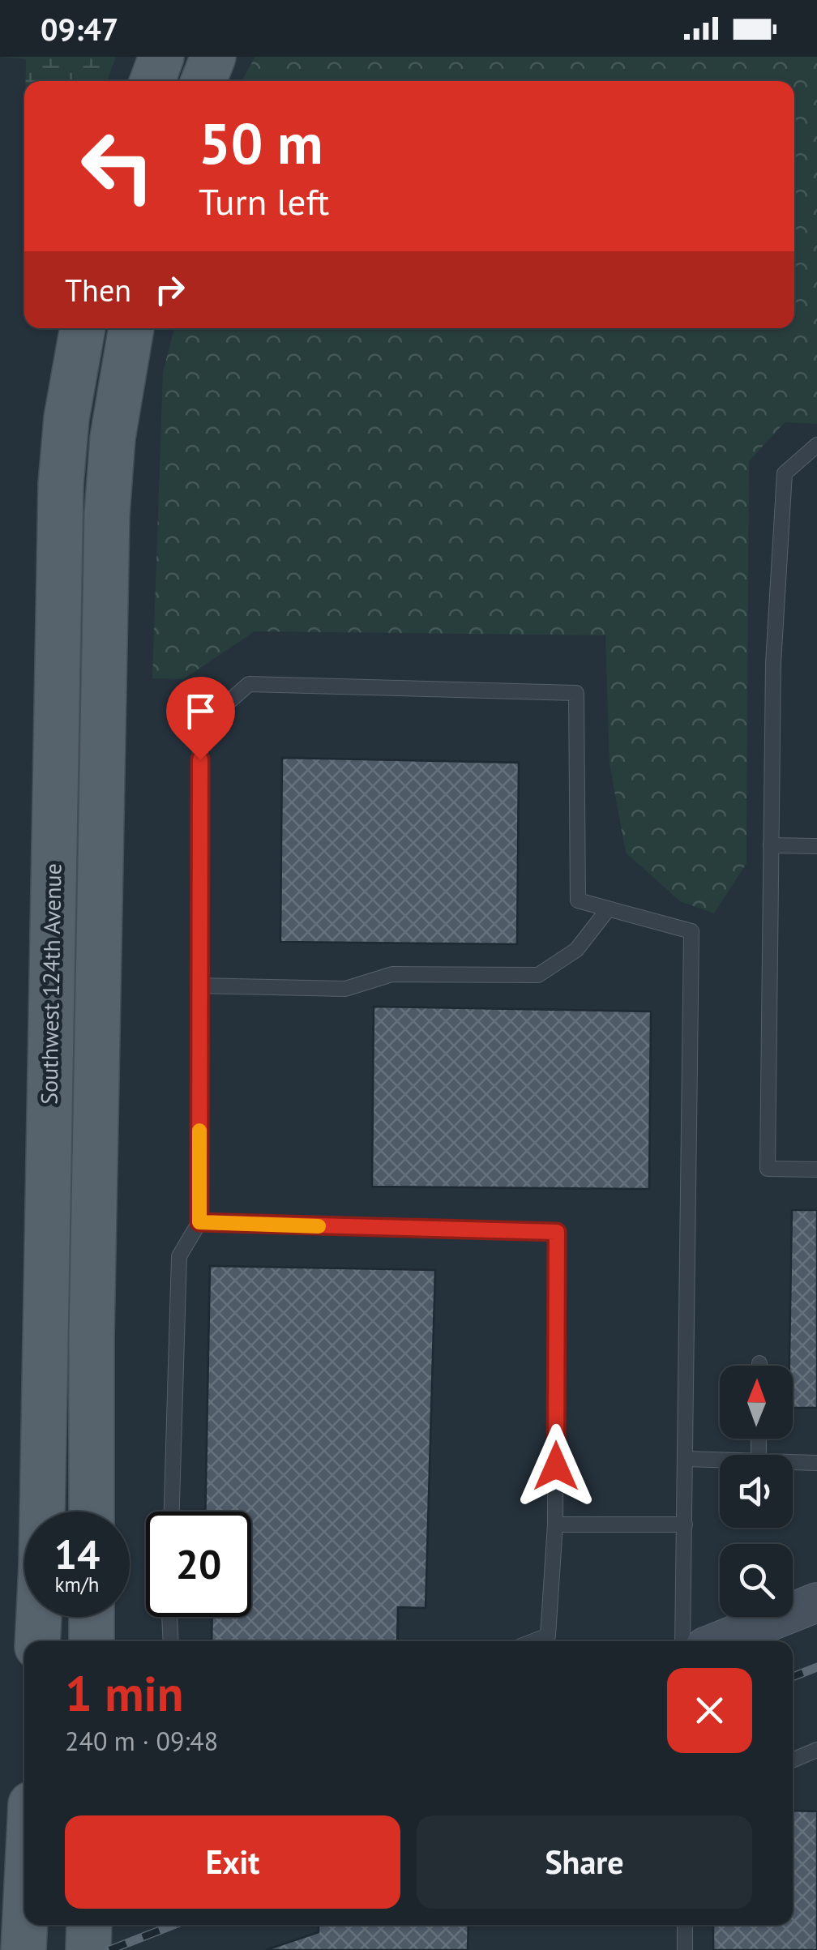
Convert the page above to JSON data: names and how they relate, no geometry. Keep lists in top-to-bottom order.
{
  "streets": {
    "main road": ["Southwest 124th Avenue"]
  },
  "north": "top",
  "page": {
    "status": "09:47",
    "turn": ["50 m", "Turn left"],
    "then": "Then",
    "speed": "14 km/h",
    "limit": "20",
    "heading": ["1 min", "240 m · 09:48"],
    "buttons": ["Exit", "Share"]
  }
}
